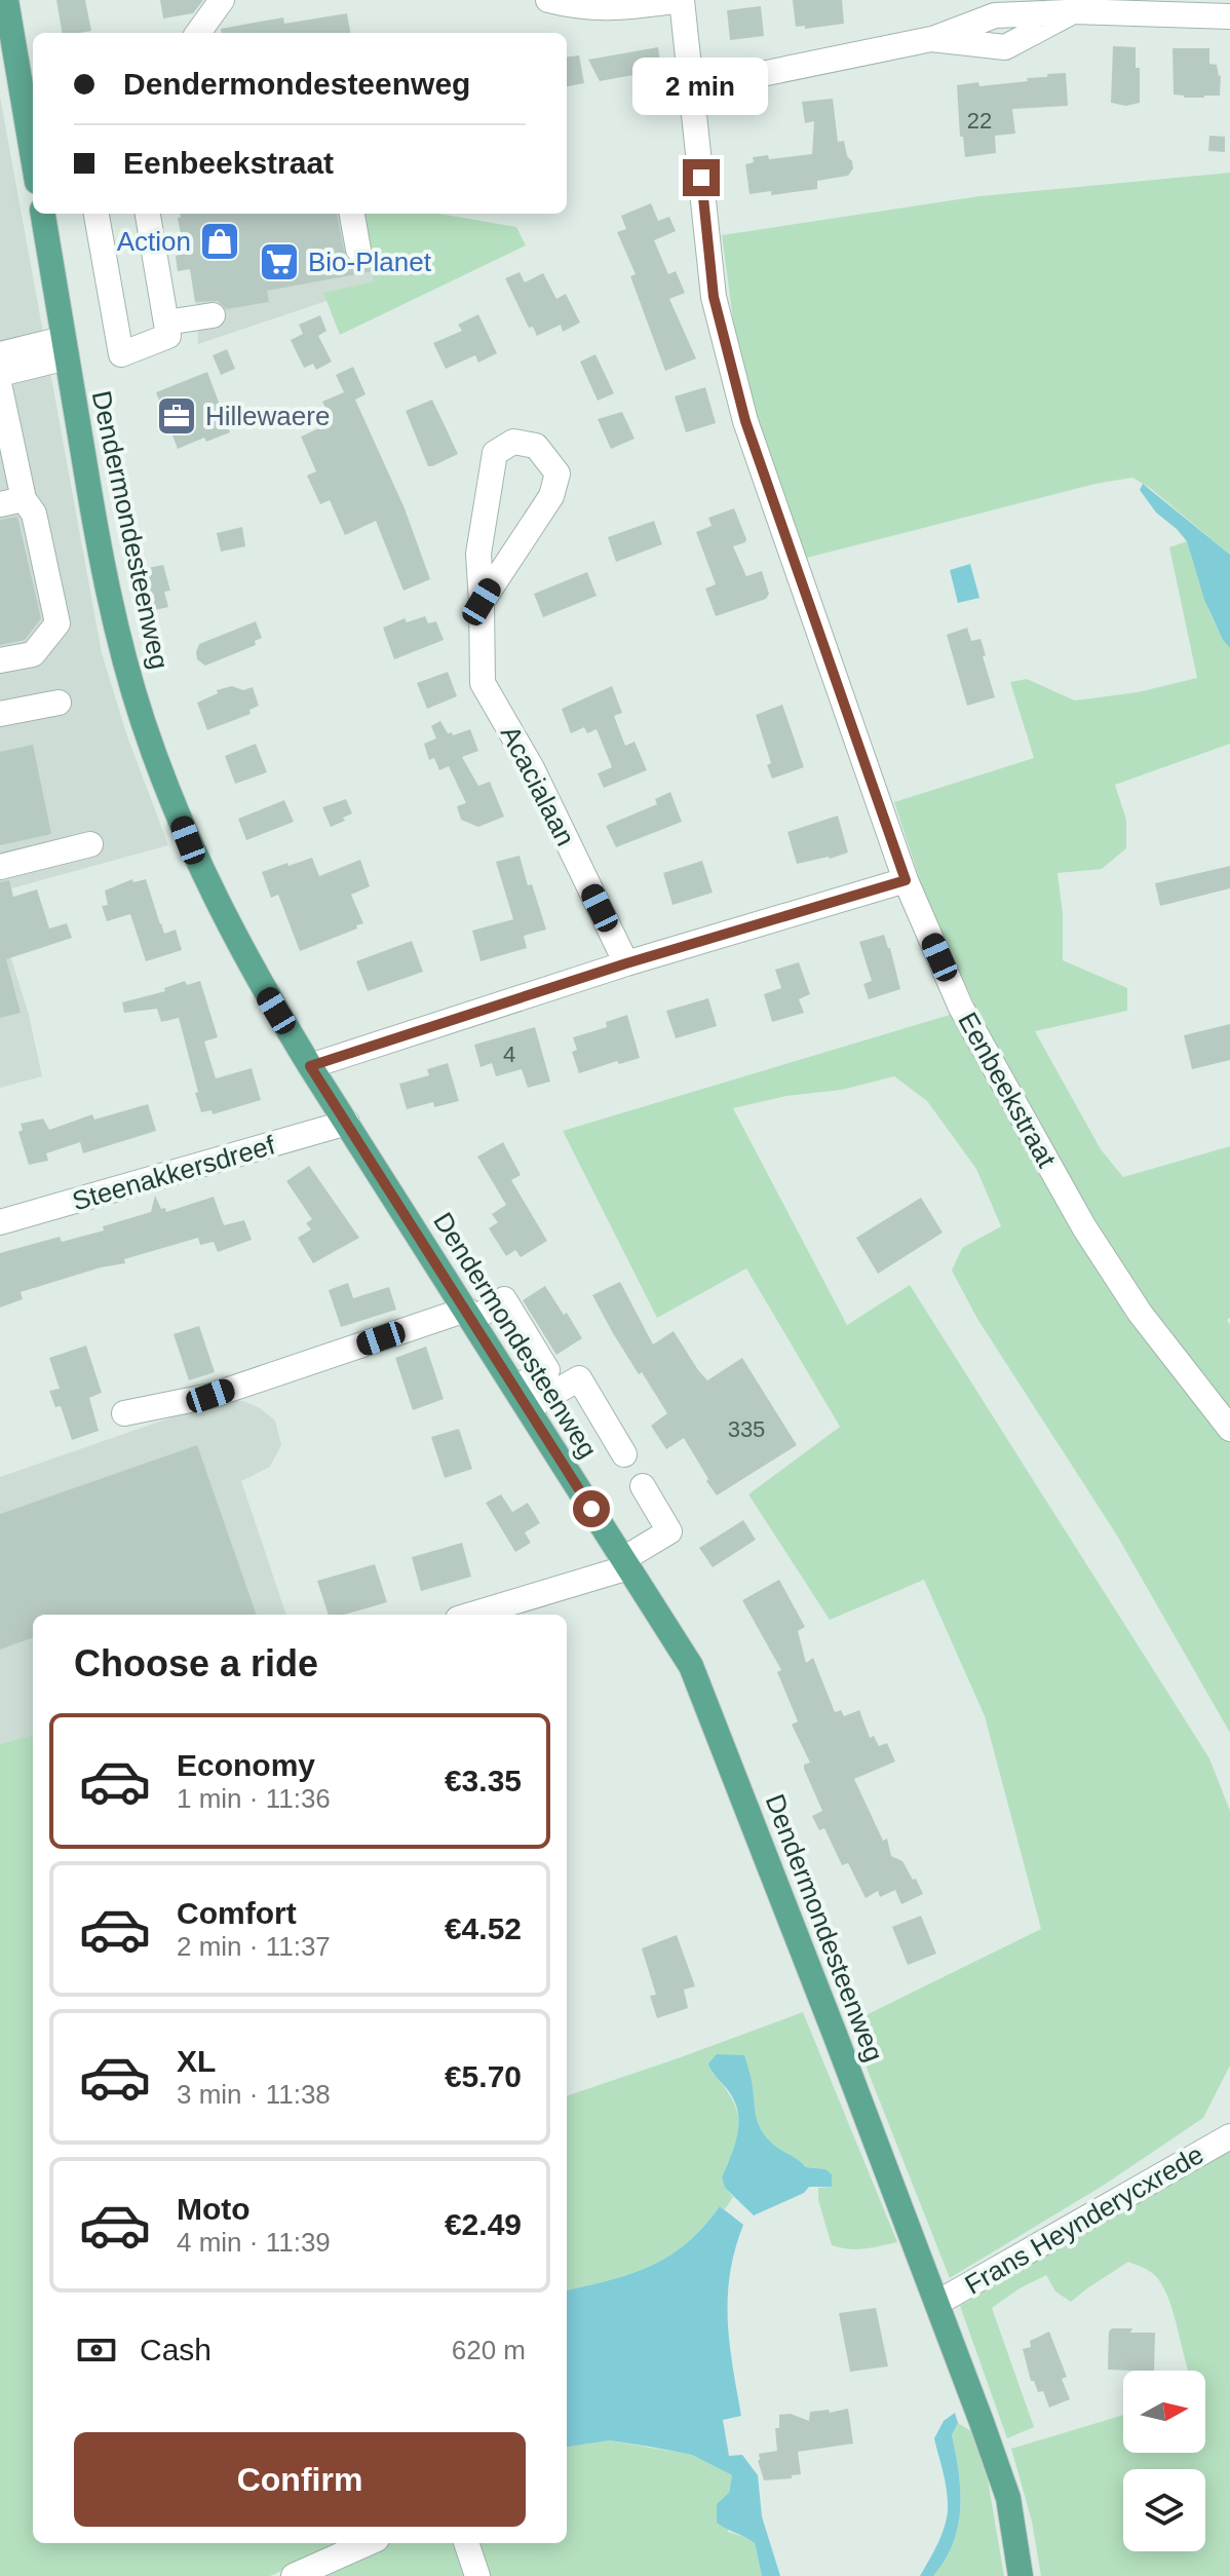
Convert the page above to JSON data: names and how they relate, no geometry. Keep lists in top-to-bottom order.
{
  "streets": {
    "main road": ["Dendermondesteenweg"],
    "street": [
      "Acacialaan",
      "Eenbeekstraat",
      "Steenakkersdreef",
      "Frans Heynderycxrede"
    ]
  },
  "crossings": [
    ["Dendermondesteenweg", "Steenakkersdreef"],
    ["Dendermondesteenweg", "Frans Heynderycxrede"]
  ],
  "places": {
    "shop": ["Action"],
    "supermarket": ["Bio-Planet"],
    "office": ["Hillewaere"]
  },
  "house_numbers": ["22", "4", "335"],
  "north": "right",
  "page": {
    "banner": ["Dendermondesteenweg", "Eenbeekstraat"],
    "bubble": "2 min",
    "heading": "Choose a ride",
    "list": [
      {
        "name": "Economy",
        "note": "1 min · 11:36",
        "value": "€3.35"
      },
      {
        "name": "Comfort",
        "note": "2 min · 11:37",
        "value": "€4.52"
      },
      {
        "name": "XL",
        "note": "3 min · 11:38",
        "value": "€5.70"
      },
      {
        "name": "Moto",
        "note": "4 min · 11:39",
        "value": "€2.49"
      }
    ],
    "pay": ["Cash", "620 m"],
    "buttons": "Confirm"
  }
}
